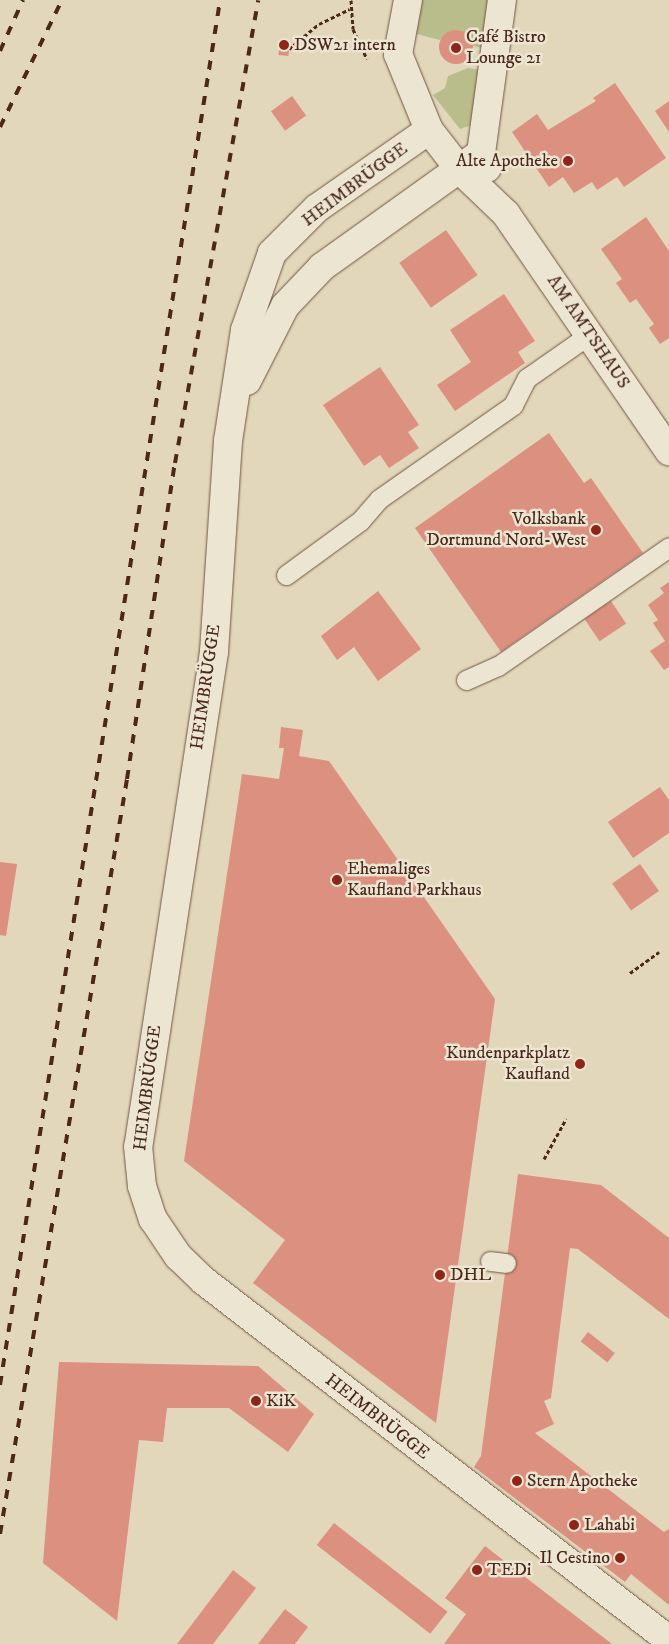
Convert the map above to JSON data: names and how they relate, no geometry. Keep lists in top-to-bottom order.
{
  "streets": {
    "street": ["HEIMBRÜGGE", "AM AMTSHAUS"]
  },
  "crossings": [
    ["HEIMBRÜGGE", "AM AMTSHAUS"]
  ],
  "places": [
    "DSW21 intern",
    "Café Bistro Lounge 21",
    "Alte Apotheke",
    "Volksbank Dortmund Nord-West",
    "Ehemaliges Kaufland Parkhaus",
    "Kundenparkplatz Kaufland",
    "DHL",
    "KiK",
    "Stern Apotheke",
    "Lahabi",
    "Il Cestino",
    "TEDi"
  ]
}
